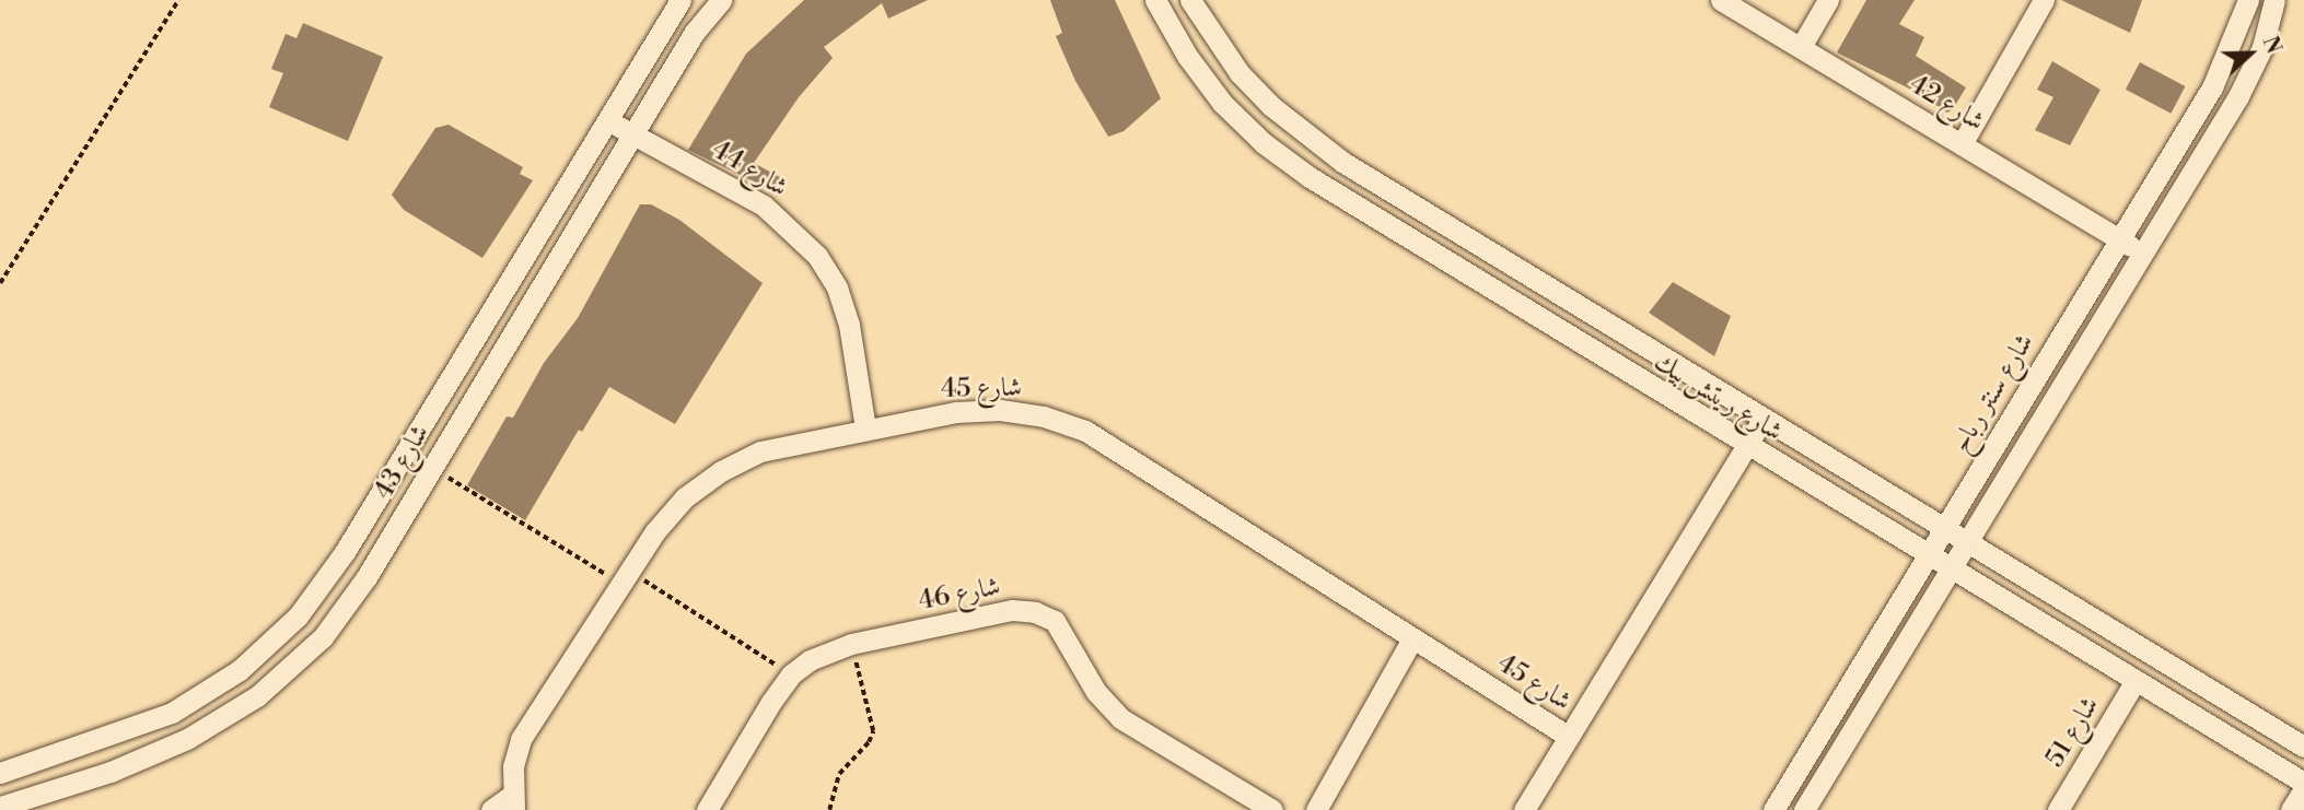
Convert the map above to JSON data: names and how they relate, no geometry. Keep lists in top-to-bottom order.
{
  "streets": {
    "street": [
      "شارع 42",
      "شارع 44",
      "شارع 45",
      "شارع سنتر رباح",
      "شارع ريتش بيك",
      "شارع 43",
      "شارع 46",
      "شارع 51"
    ]
  },
  "crossings": [
    ["شارع 42", "شارع سنتر رباح"],
    ["شارع 44", "شارع 45"],
    ["شارع 44", "شارع 43"],
    ["شارع 45", "شارع ريتش بيك"],
    ["شارع سنتر رباح", "شارع ريتش بيك"],
    ["شارع ريتش بيك", "شارع 51"]
  ],
  "north": "right"
}
